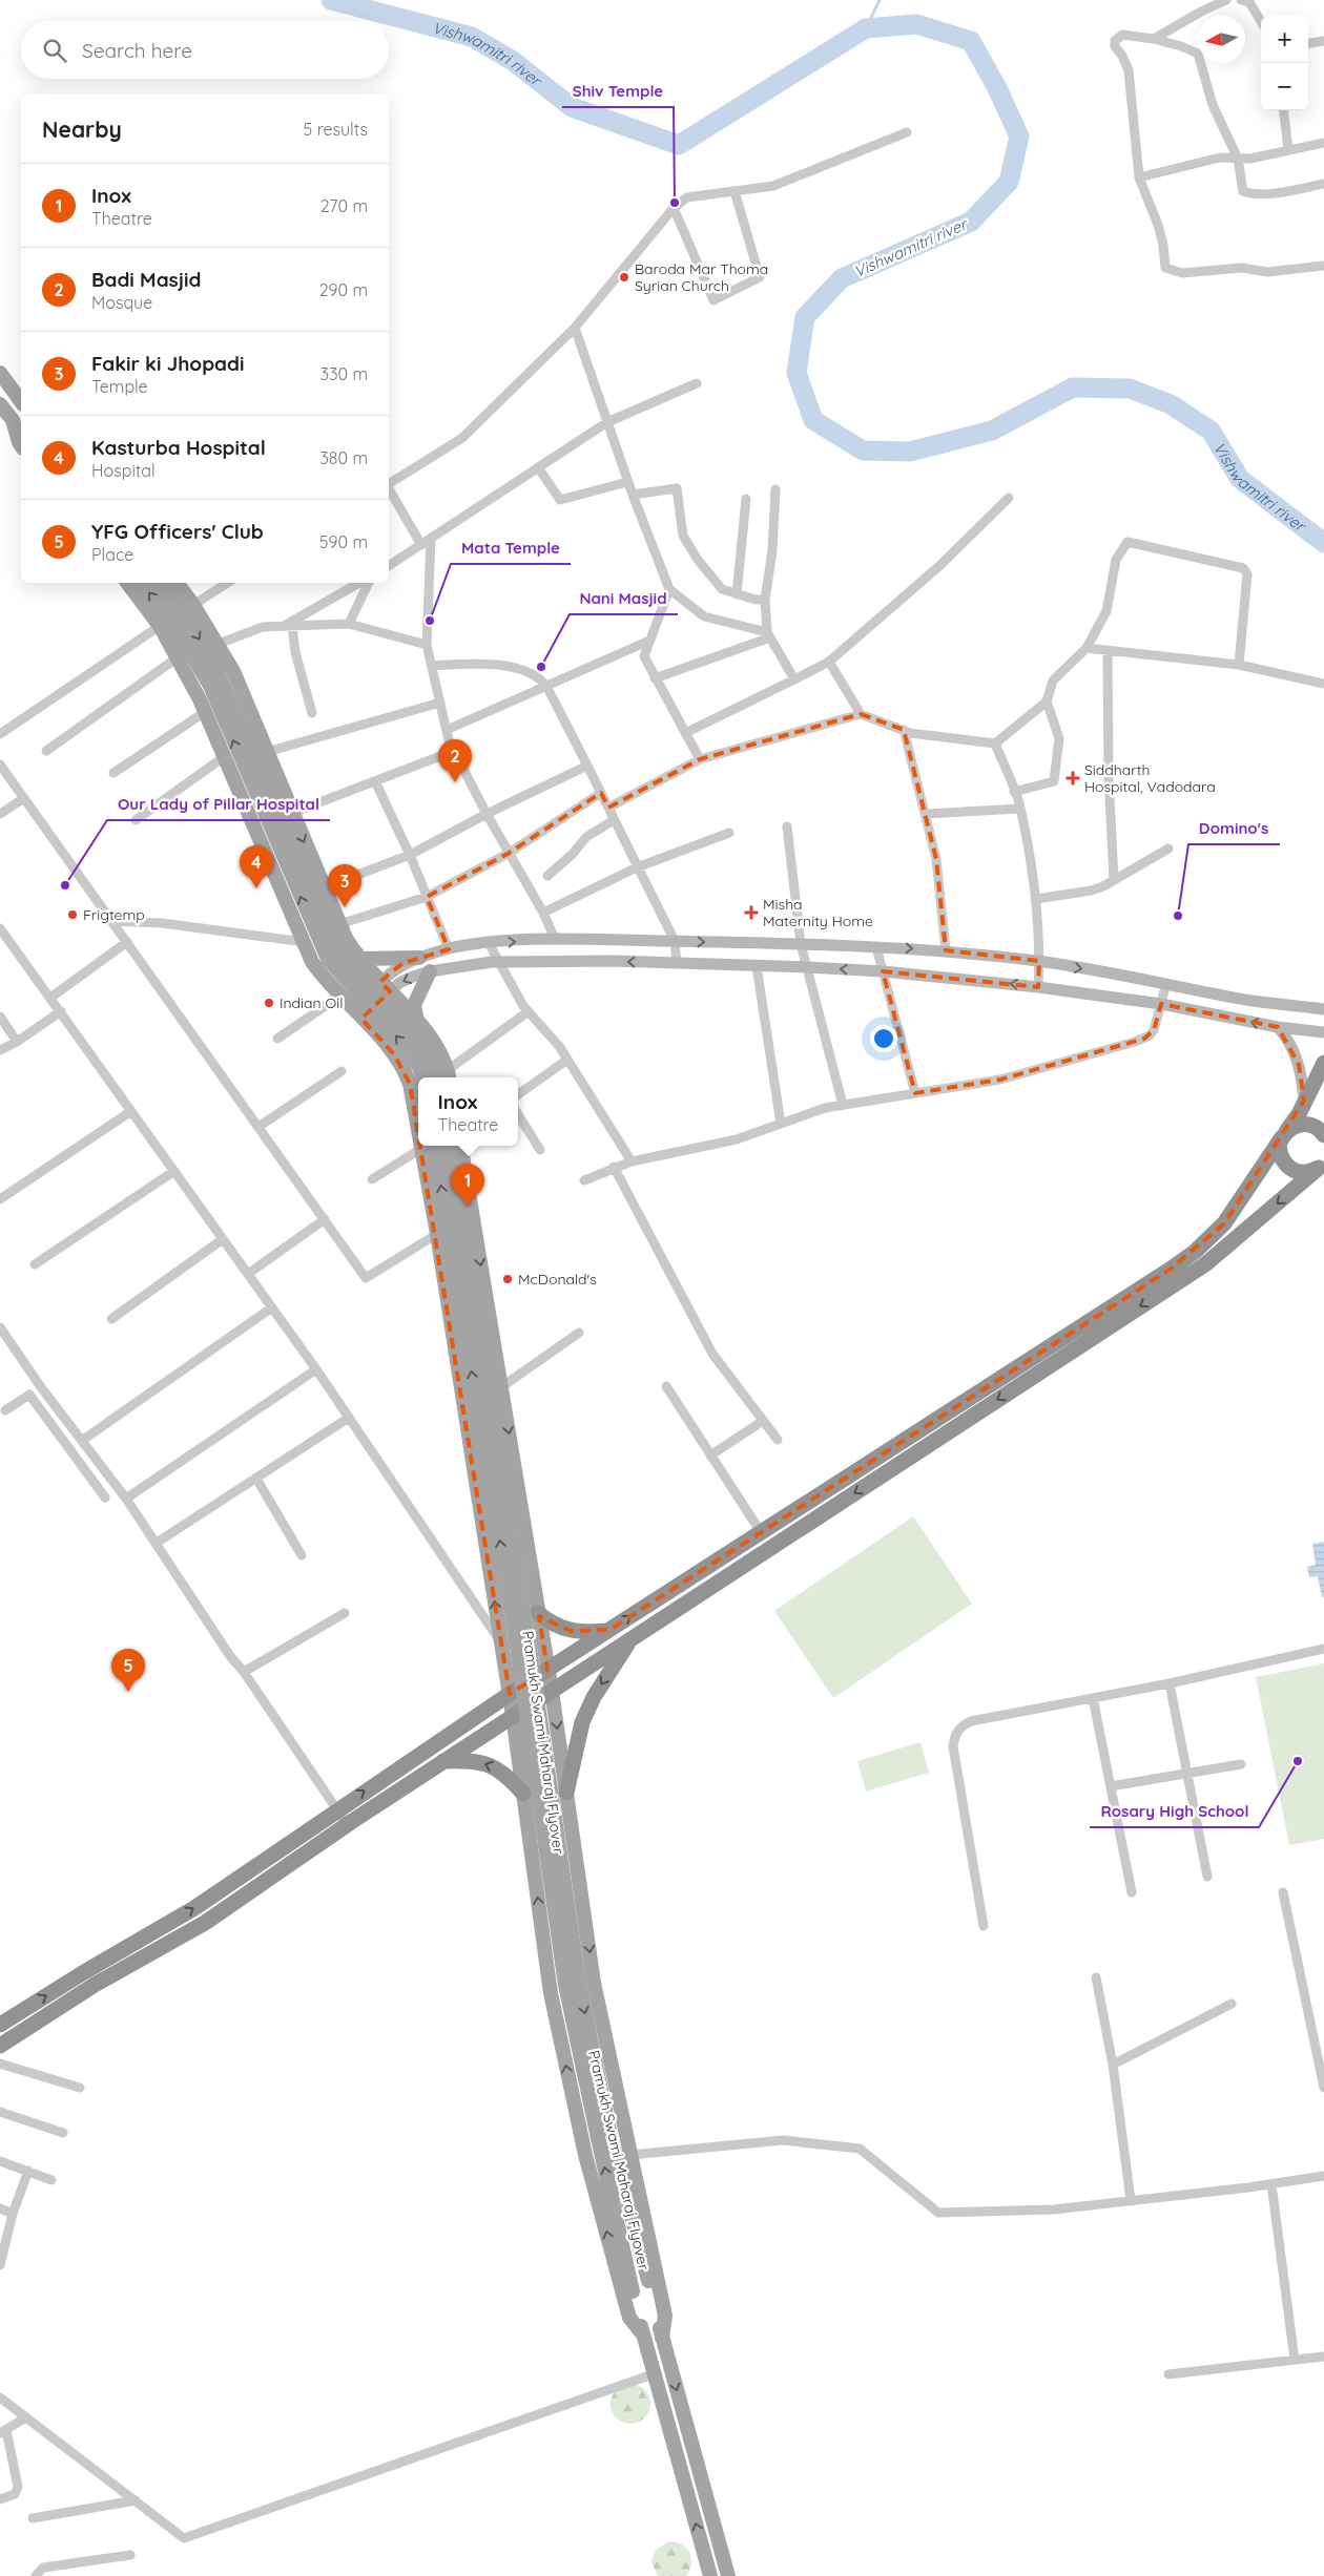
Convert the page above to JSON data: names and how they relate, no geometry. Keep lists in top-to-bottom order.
{
  "streets": {
    "main road": ["Pramukh Swami Maharaj Flyover"]
  },
  "water": ["Vishwamitri river"],
  "places": {
    "other": [
      "Shiv Temple",
      "Baroda Mar Thoma Syrian Church",
      "Mata Temple",
      "Nani Masjid",
      "Our Lady of Pillar Hospital",
      "Frigtemp",
      "Domino's",
      "Indian Oil",
      "McDonald's",
      "Rosary High School"
    ],
    "health": ["Siddharth Hospital, Vadodara", "Misha Maternity Home"]
  },
  "north": "left",
  "page": {
    "map_buttons": ["+", "−"],
    "search": "Search here",
    "heading": ["Nearby", "5 results"],
    "list": [
      {
        "mark": "1",
        "name": "Inox",
        "note": "Theatre",
        "value": "270 m"
      },
      {
        "mark": "2",
        "name": "Badi Masjid",
        "note": "Mosque",
        "value": "290 m"
      },
      {
        "mark": "3",
        "name": "Fakir ki Jhopadi",
        "note": "Temple",
        "value": "330 m"
      },
      {
        "mark": "4",
        "name": "Kasturba Hospital",
        "note": "Hospital",
        "value": "380 m"
      },
      {
        "mark": "5",
        "name": "YFG Officers' Club",
        "note": "Place",
        "value": "590 m"
      }
    ],
    "pins": [
      "2",
      "4",
      "3",
      "1",
      "5"
    ],
    "popup": ["Inox", "Theatre"]
  }
}
